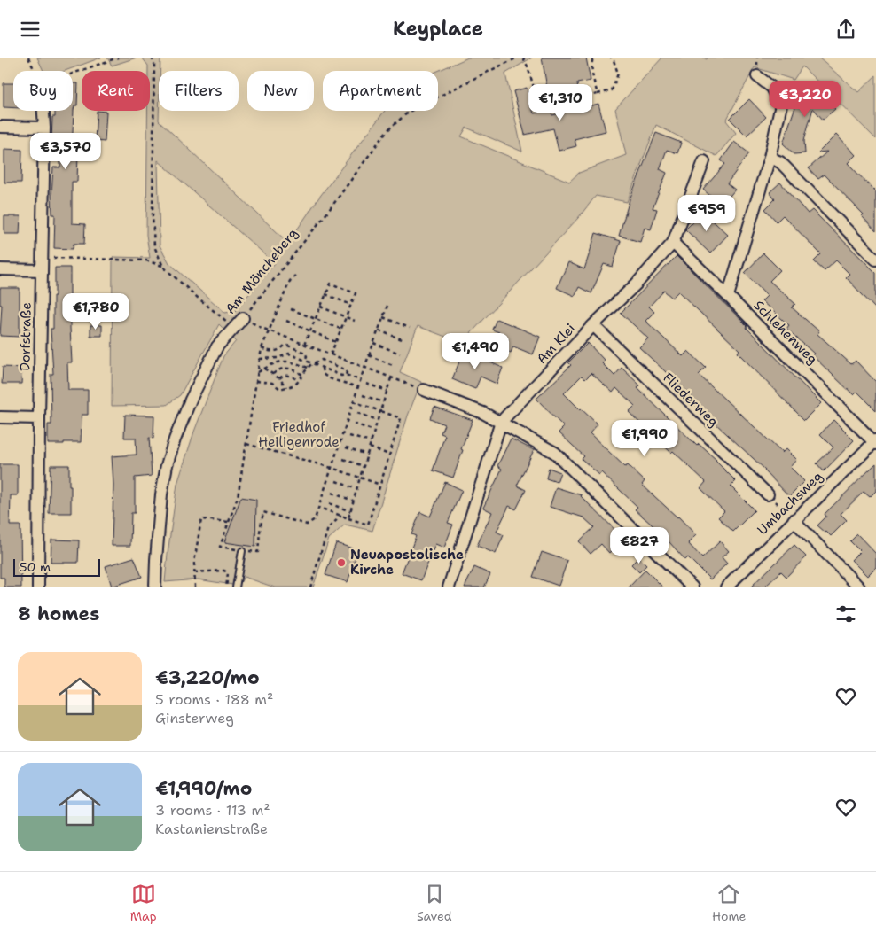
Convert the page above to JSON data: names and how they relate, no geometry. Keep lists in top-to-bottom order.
{
  "streets": {
    "street": [
      "Am Möncheberg",
      "Schlehenweg",
      "Dorfstraße",
      "Am Klei",
      "Fliederweg",
      "Umbachsweg"
    ]
  },
  "crossings": [
    ["Schlehenweg", "Am Klei"],
    ["Schlehenweg", "Umbachsweg"],
    ["Am Klei", "Fliederweg"]
  ],
  "parks": ["Friedhof Heiligenrode"],
  "places": ["Neuapostolische Kirche"],
  "scale_bar": "50 m",
  "page": {
    "header": "Keyplace",
    "chip": [
      "Buy",
      "Rent",
      "Filters",
      "New",
      "Apartment"
    ],
    "price": [
      "€3,220",
      "€1,310",
      "€3,570",
      "€959",
      "€1,780",
      "€1,490",
      "€1,990",
      "€827"
    ],
    "scale": "50 m",
    "heading": "8 homes",
    "list": [
      {
        "name": "€3,220/mo",
        "note": "5 rooms · 188 m² · Ginsterweg"
      },
      {
        "name": "€1,990/mo",
        "note": "3 rooms · 113 m² · Kastanienstraße"
      }
    ],
    "tabs": ["Map", "Saved", "Home"]
  }
}
